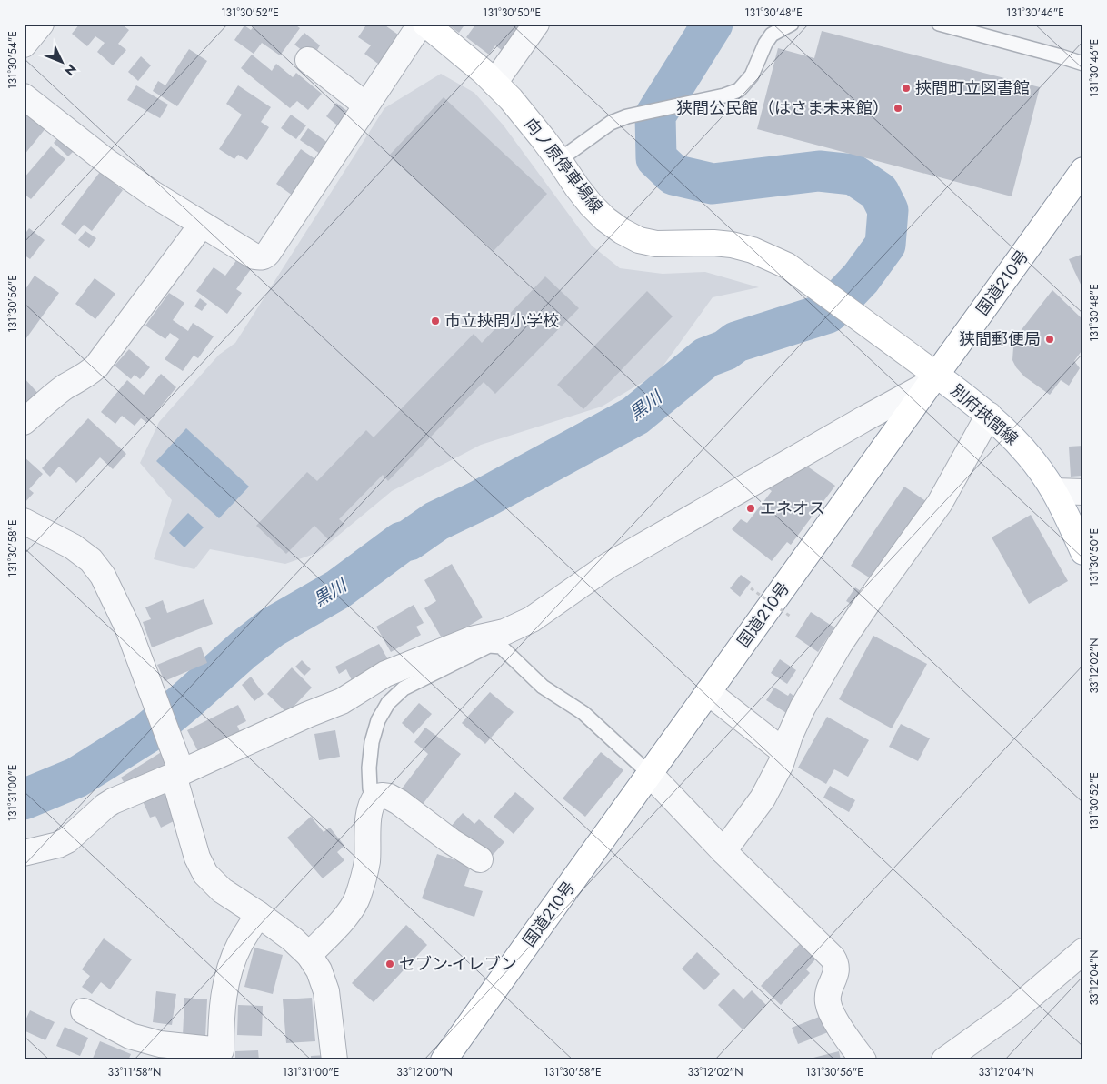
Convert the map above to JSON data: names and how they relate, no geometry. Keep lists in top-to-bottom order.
{
  "streets": {
    "main road": ["向ノ原停車場線", "国道210号", "別府挾間線"]
  },
  "crossings": [
    ["向ノ原停車場線", "国道210号"],
    ["向ノ原停車場線", "別府挾間線"],
    ["国道210号", "別府挾間線"]
  ],
  "water": ["黒川"],
  "places": [
    "挾間町立図書館",
    "狭間公民館（はさま未来館）",
    "市立挾間小学校",
    "狭間郵便局",
    "エネオス",
    "セブン-イレブン"
  ],
  "north": "bottom right",
  "coordinates": [
    "131°30'52\"E",
    "131°30'50\"E",
    "131°30'48\"E",
    "131°30'46\"E",
    "131°30'54\"E",
    "131°30'56\"E",
    "131°30'58\"E",
    "33°12'02\"N",
    "131°31'00\"E",
    "33°12'04\"N",
    "33°11'58\"N",
    "33°12'00\"N"
  ]
}
